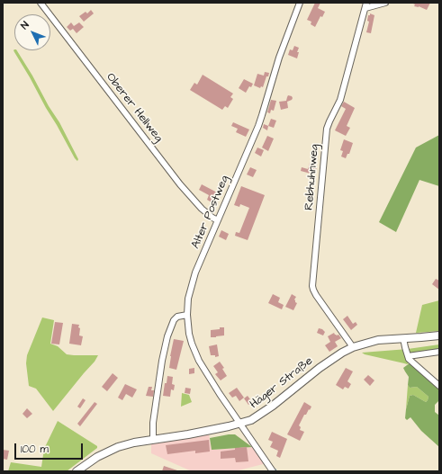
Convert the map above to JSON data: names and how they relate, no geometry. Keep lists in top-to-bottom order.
{
  "streets": {
    "main road": ["Häger Straße"],
    "street": ["Oberer Hellweg", "Rebhuhnweg", "Alter Postweg"]
  },
  "crossings": [
    ["Oberer Hellweg", "Alter Postweg"],
    ["Rebhuhnweg", "Häger Straße"],
    ["Alter Postweg", "Häger Straße"]
  ],
  "scale_bar": "100 m",
  "north": "top left"
}
